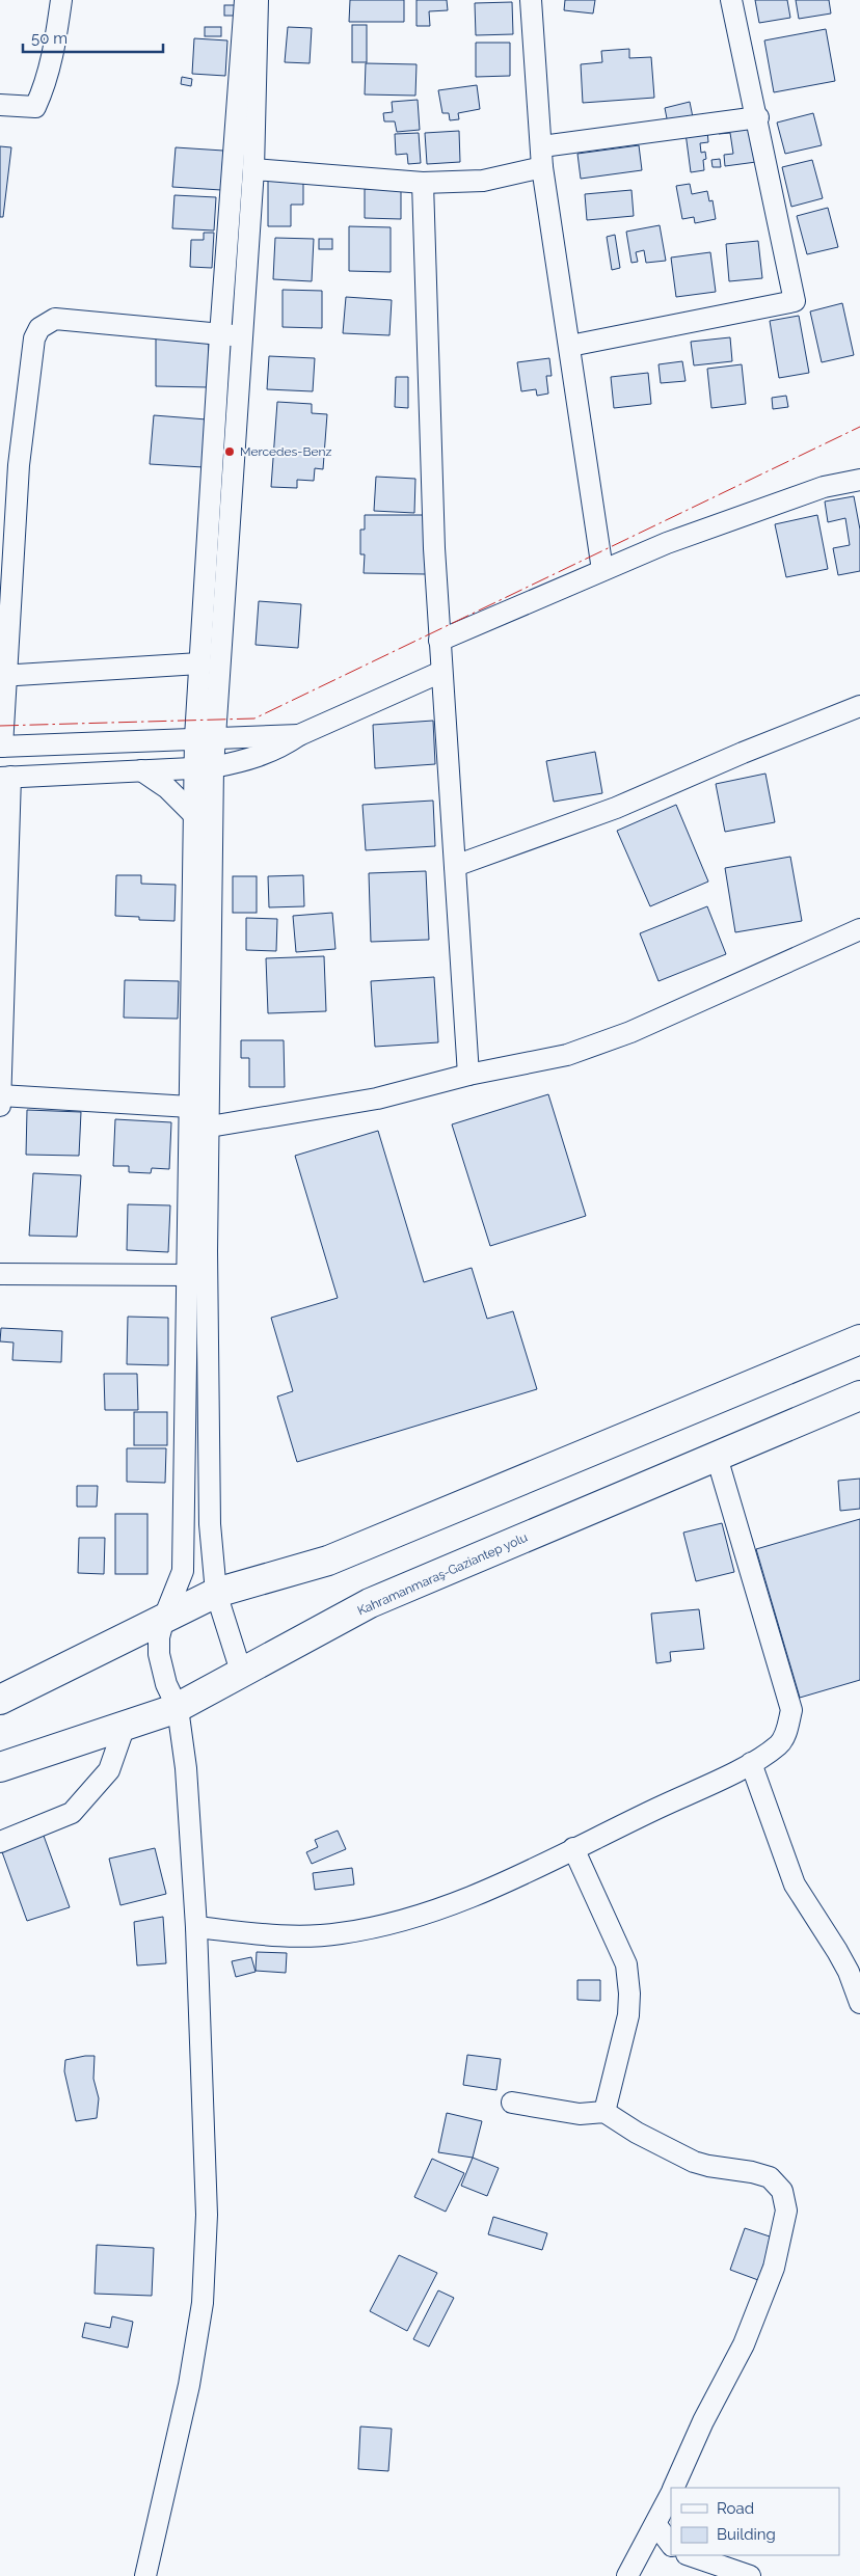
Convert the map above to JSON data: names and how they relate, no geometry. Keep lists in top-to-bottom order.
{
  "streets": {
    "highway": ["Kahramanmaraş-Gaziantep yolu"]
  },
  "places": ["Mercedes-Benz"],
  "legend": ["Road", "Building"],
  "scale_bar": "50 m"
}
